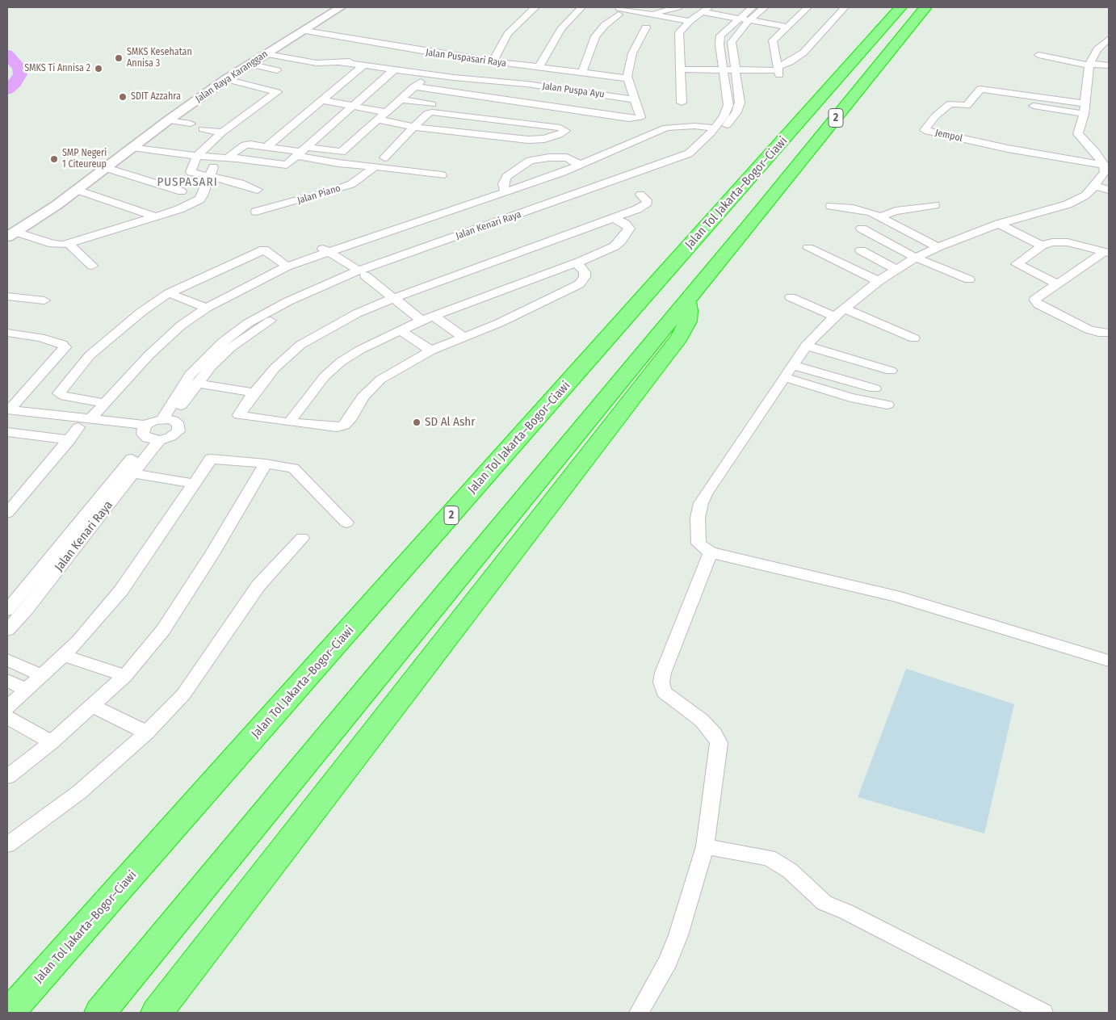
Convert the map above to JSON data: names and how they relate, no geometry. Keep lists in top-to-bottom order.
{
  "streets": {
    "highway": ["2", "Jalan Tol Jakarta–Bogor–Ciawi"],
    "street": [
      "Jalan Puspasari Raya",
      "Jalan Raya Karanggan",
      "Jalan Puspa Ayu",
      "Jempol",
      "Jalan Piano",
      "Jalan Kenari Raya"
    ]
  },
  "crossings": [
    ["Jalan Puspasari Raya", "Jalan Raya Karanggan"]
  ],
  "districts": ["PUSPASARI"],
  "places": [
    "SMKS Kesehatan Annisa 3",
    "SMKS Ti Annisa 2",
    "SDIT Azzahra",
    "SMP Negeri 1 Citeureup",
    "SD Al Ashr"
  ]
}
